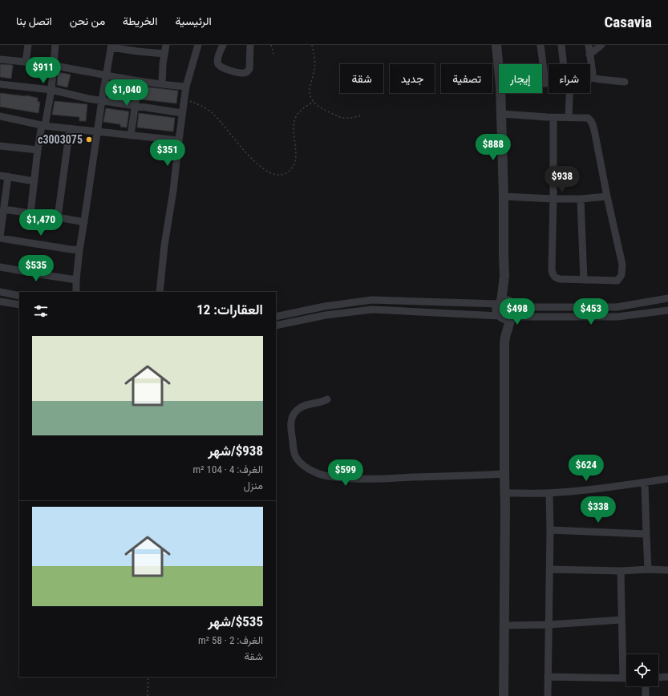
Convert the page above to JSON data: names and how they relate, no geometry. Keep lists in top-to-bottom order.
{
  "places": ["c3003075"],
  "page": {
    "header": "Casavia",
    "nav": [
      "الرئيسية",
      "الخريطة",
      "من نحن",
      "اتصل بنا"
    ],
    "price": [
      "$911",
      "$1,040",
      "$888",
      "$351",
      "$938",
      "$1,470",
      "$535",
      "$498",
      "$453",
      "$624",
      "$599",
      "$338"
    ],
    "chip": [
      "شراء",
      "إيجار",
      "تصفية",
      "جديد",
      "شقة"
    ],
    "heading": "العقارات: 12",
    "list": [
      {
        "name": "$938/شهر",
        "note": "الغرف: 4 · 104 m² · منزل"
      },
      {
        "name": "$535/شهر",
        "note": "الغرف: 2 · 58 m² · شقة"
      }
    ]
  }
}
